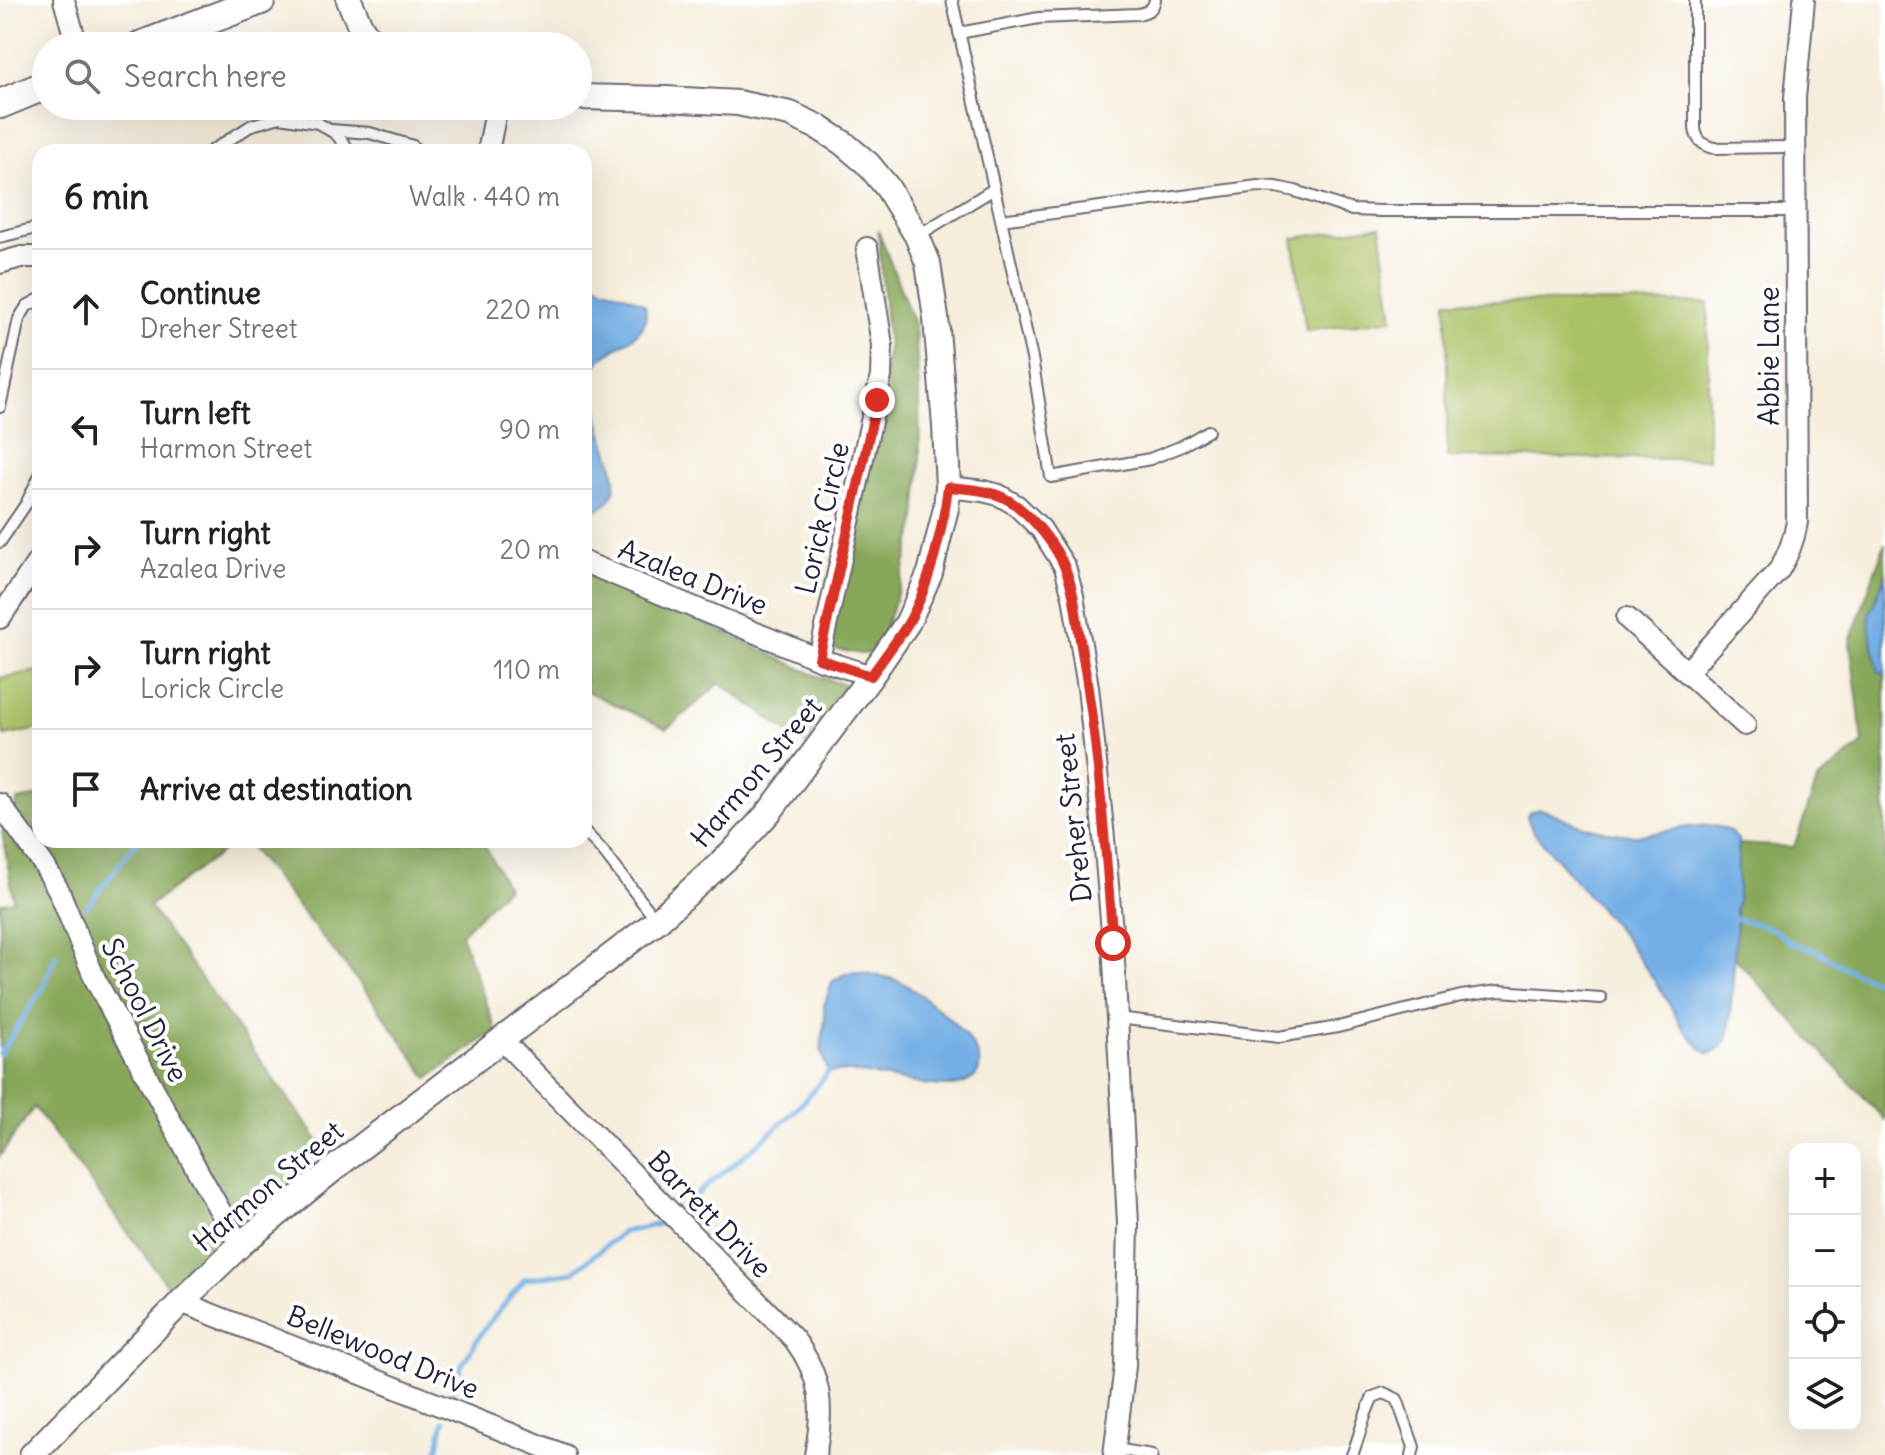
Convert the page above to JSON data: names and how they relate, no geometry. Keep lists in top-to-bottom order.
{
  "streets": {
    "street": [
      "Abbie Lane",
      "Lorick Circle",
      "Azalea Drive",
      "Harmon Street",
      "Dreher Street",
      "School Drive",
      "Barrett Drive",
      "Bellewood Drive"
    ]
  },
  "crossings": [
    ["Lorick Circle", "Azalea Drive"],
    ["Azalea Drive", "Harmon Street"],
    ["Harmon Street", "Dreher Street"],
    ["Harmon Street", "School Drive"],
    ["Harmon Street", "Barrett Drive"],
    ["Harmon Street", "Bellewood Drive"]
  ],
  "page": {
    "search": "Search here",
    "heading": ["6 min", "Walk · 440 m"],
    "list": [
      ["Continue", "Dreher Street", "220 m"],
      ["Turn left", "Harmon Street", "90 m"],
      ["Turn right", "Azalea Drive", "20 m"],
      ["Turn right", "Lorick Circle", "110 m"],
      "Arrive at destination"
    ],
    "map_buttons": ["+", "−"]
  }
}
